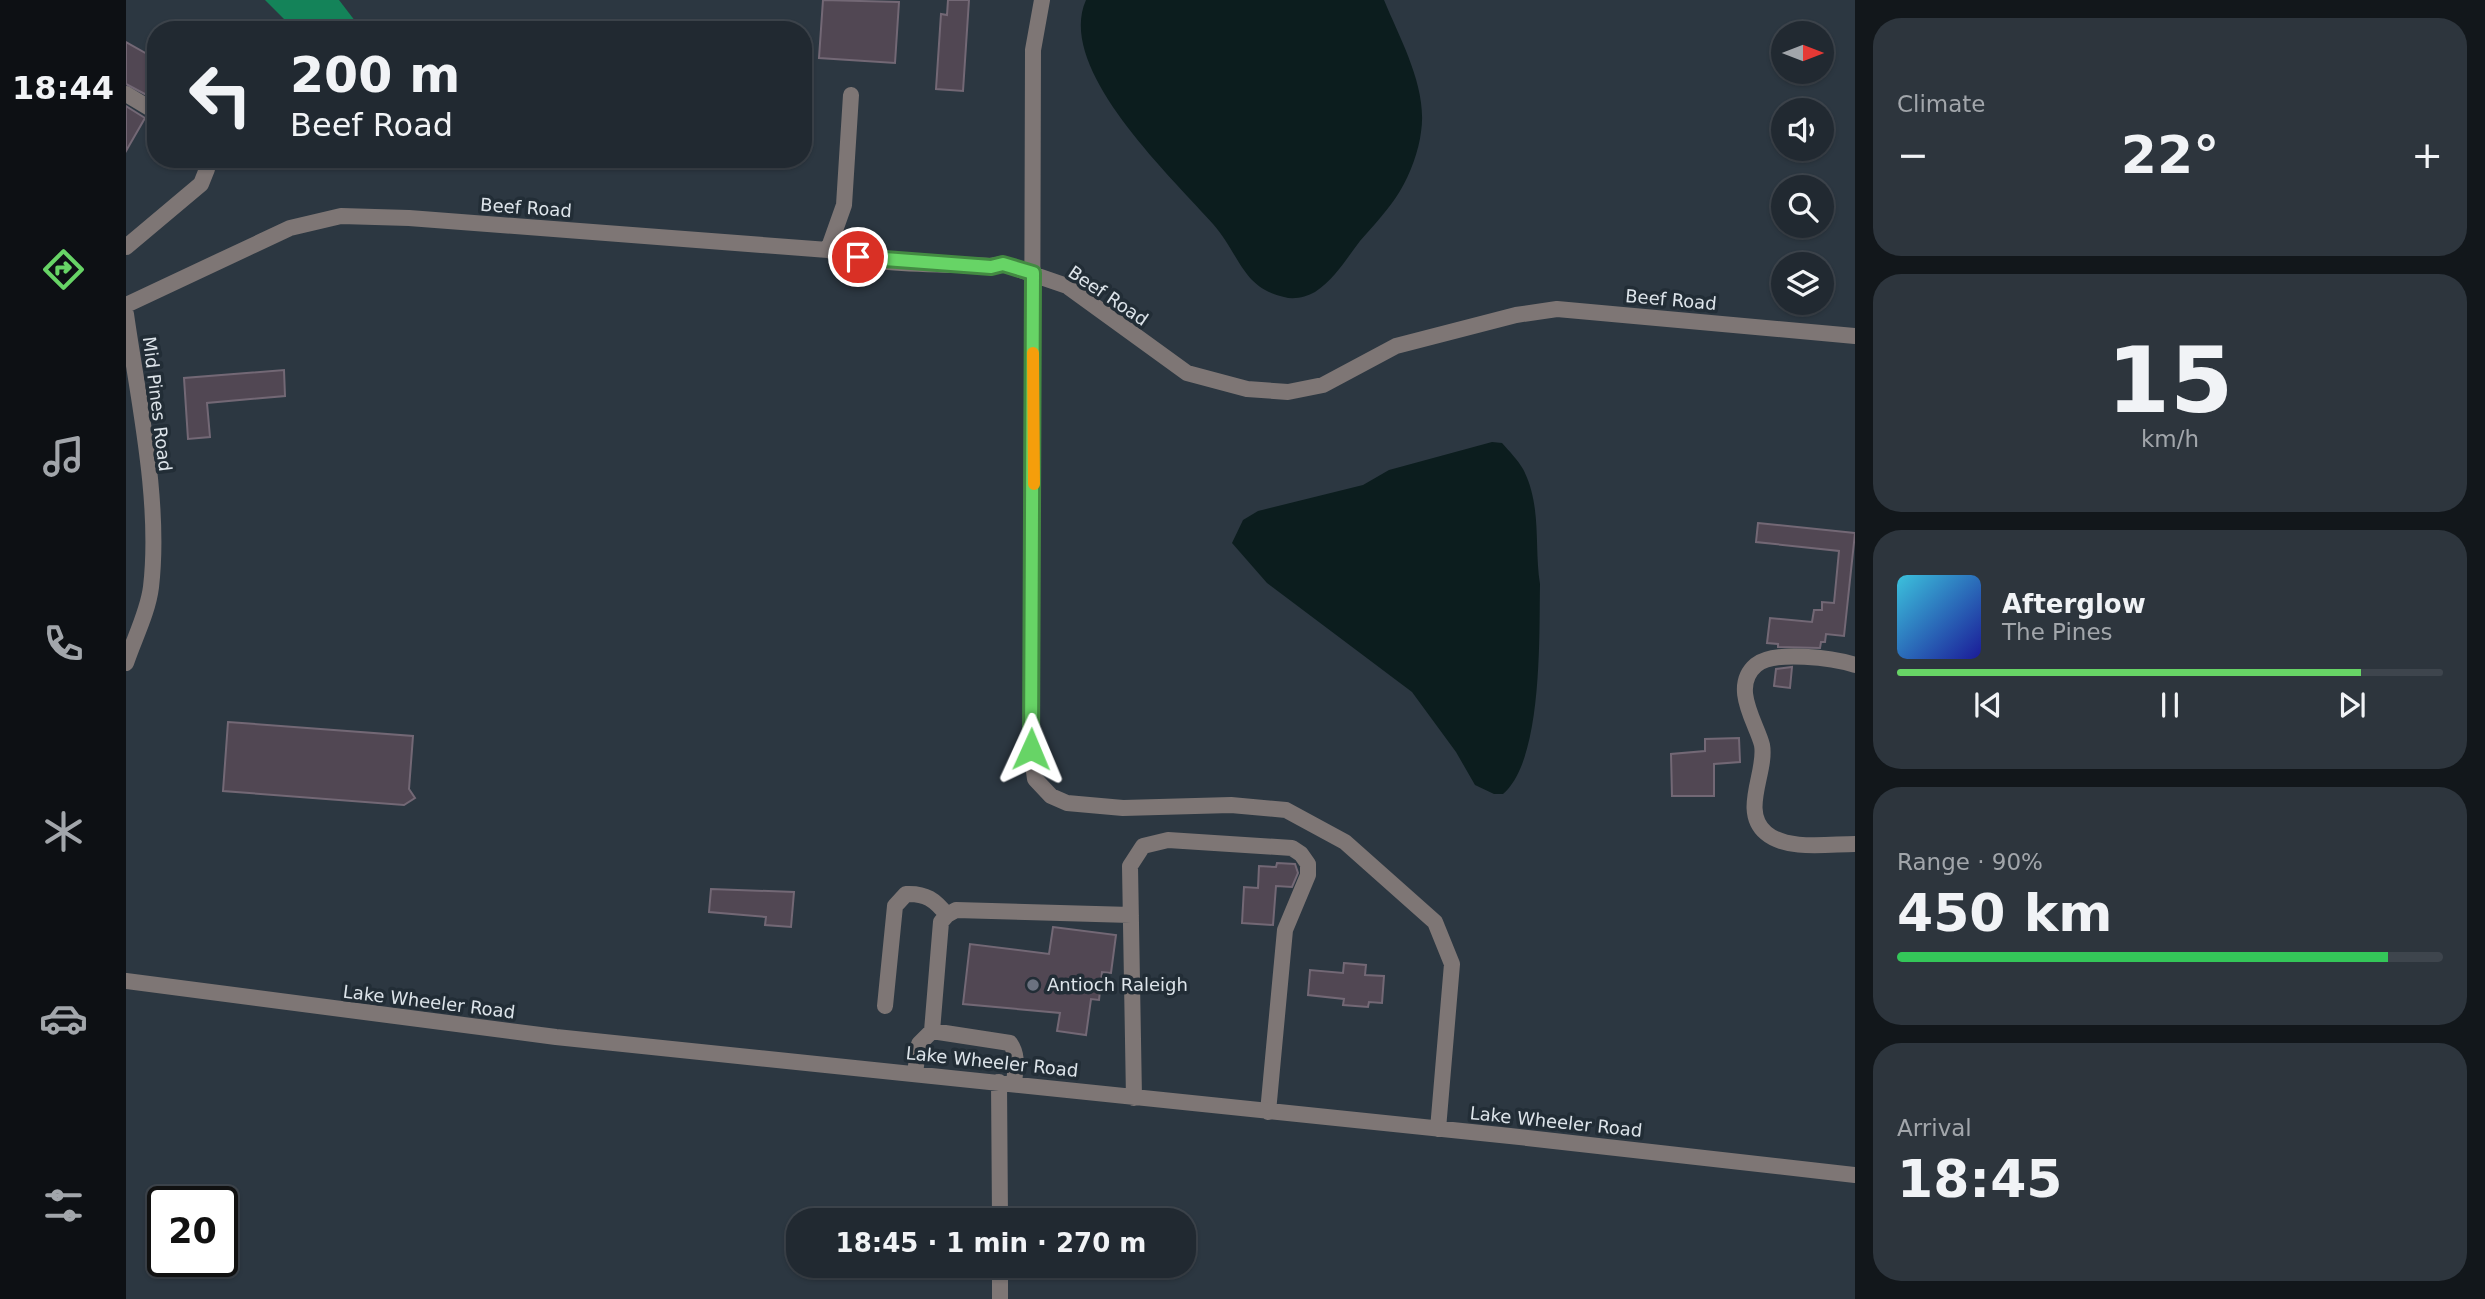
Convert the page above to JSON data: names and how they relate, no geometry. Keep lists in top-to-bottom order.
{
  "streets": {
    "street": ["Beef Road", "Mid Pines Road", "Lake Wheeler Road"]
  },
  "places": ["Antioch Raleigh"],
  "north": "right",
  "page": {
    "tabs": "18:44",
    "tile": [
      "Climate",
      ["15", "km/h"],
      ["Range · 90%", "450 km"],
      ["Arrival", "18:45"]
    ],
    "turn": ["200 m", "Beef Road"],
    "heat": ["−", "22°", "+"],
    "song": ["Afterglow", "The Pines"],
    "limit": "20",
    "trip": "18:45 · 1 min · 270 m"
  }
}
